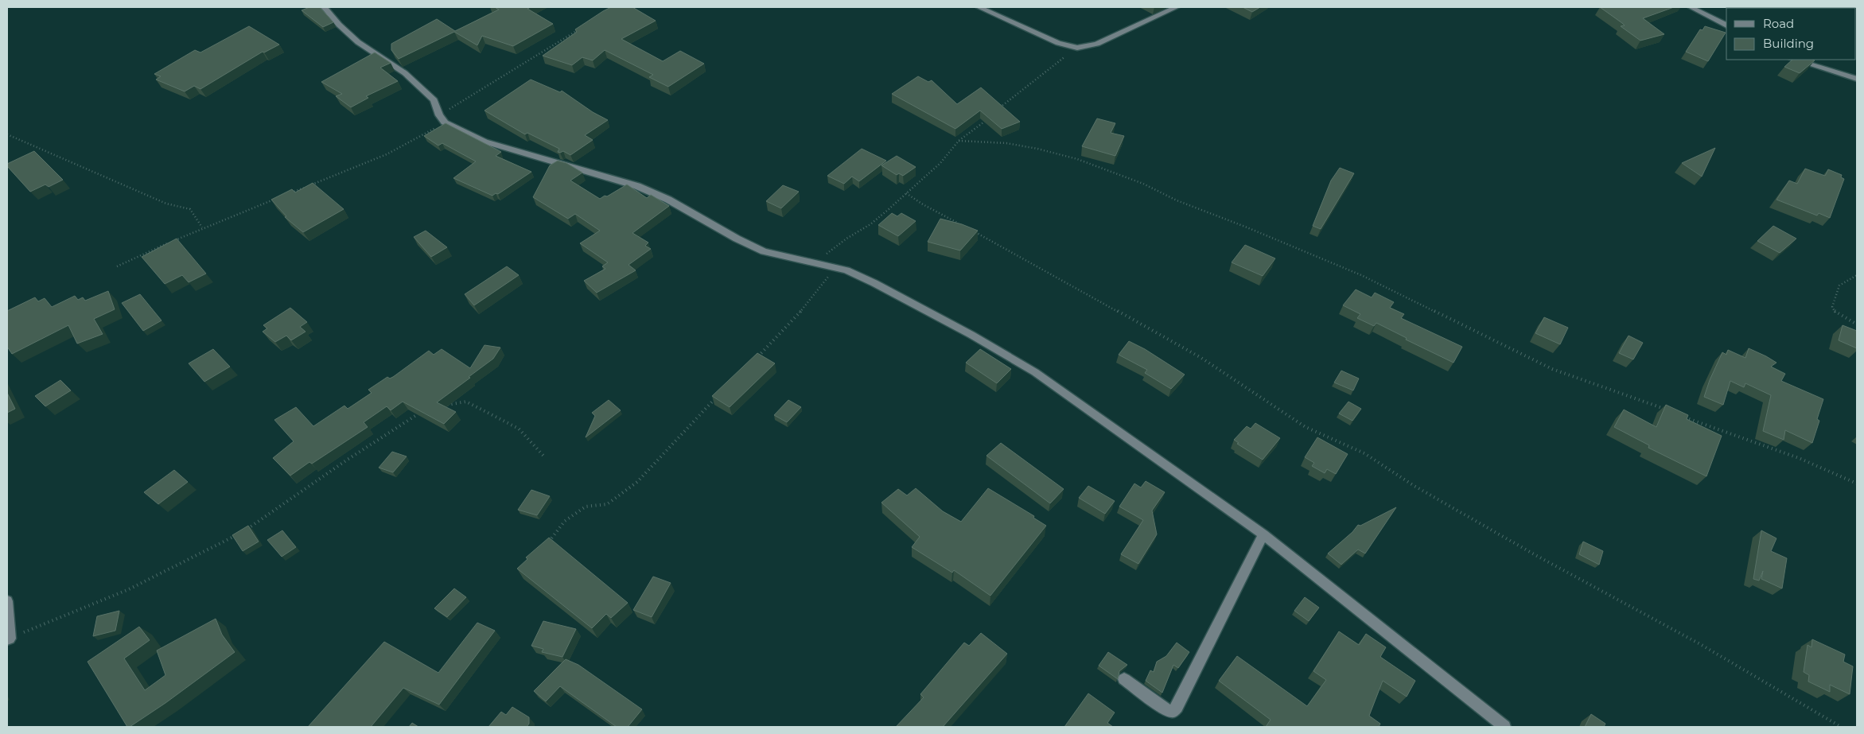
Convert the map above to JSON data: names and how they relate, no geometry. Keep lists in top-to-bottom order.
{
  "legend": ["Road", "Building"]
}
